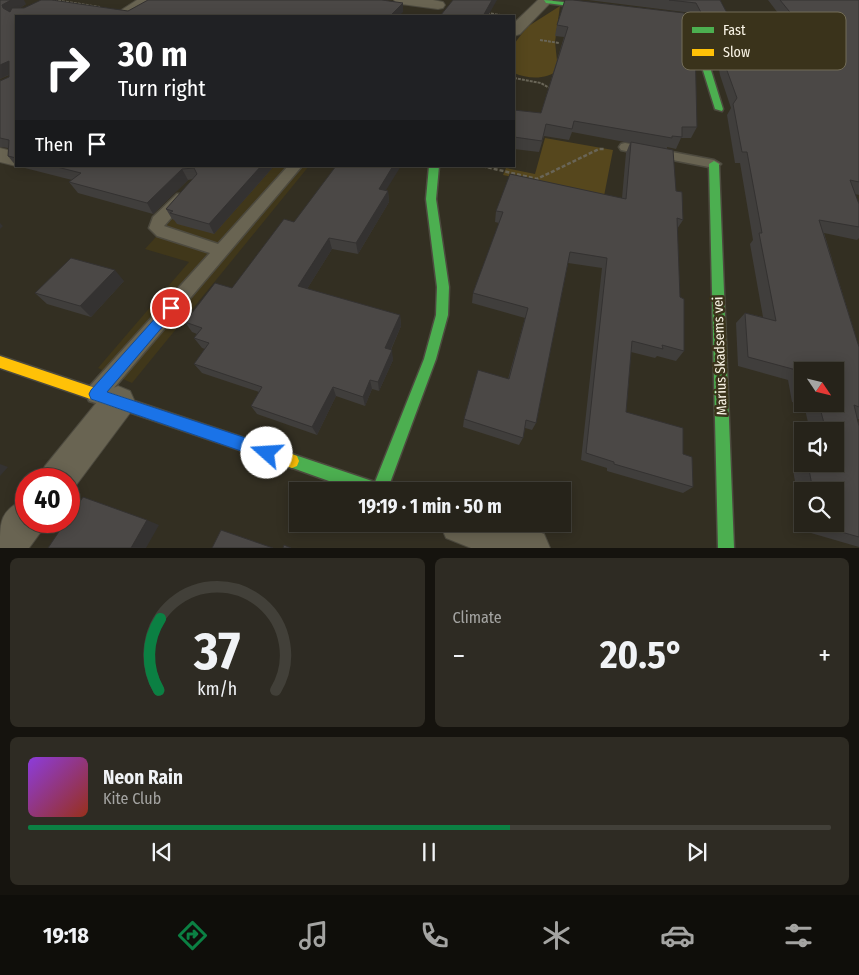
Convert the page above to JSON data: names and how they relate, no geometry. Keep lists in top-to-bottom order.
{
  "streets": {
    "street": ["Marius Skadsems vei"]
  },
  "legend": ["Fast", "Slow"],
  "north": "bottom right",
  "page": {
    "turn": ["30 m", "Turn right"],
    "then": "Then",
    "limit": "40",
    "trip": "19:19 · 1 min · 50 m",
    "tile": "Climate",
    "heat": ["−", "20.5°", "+"],
    "song": ["Neon Rain", "Kite Club"],
    "tabs": "19:18",
    "gauge": ["37", "km/h"]
  }
}
